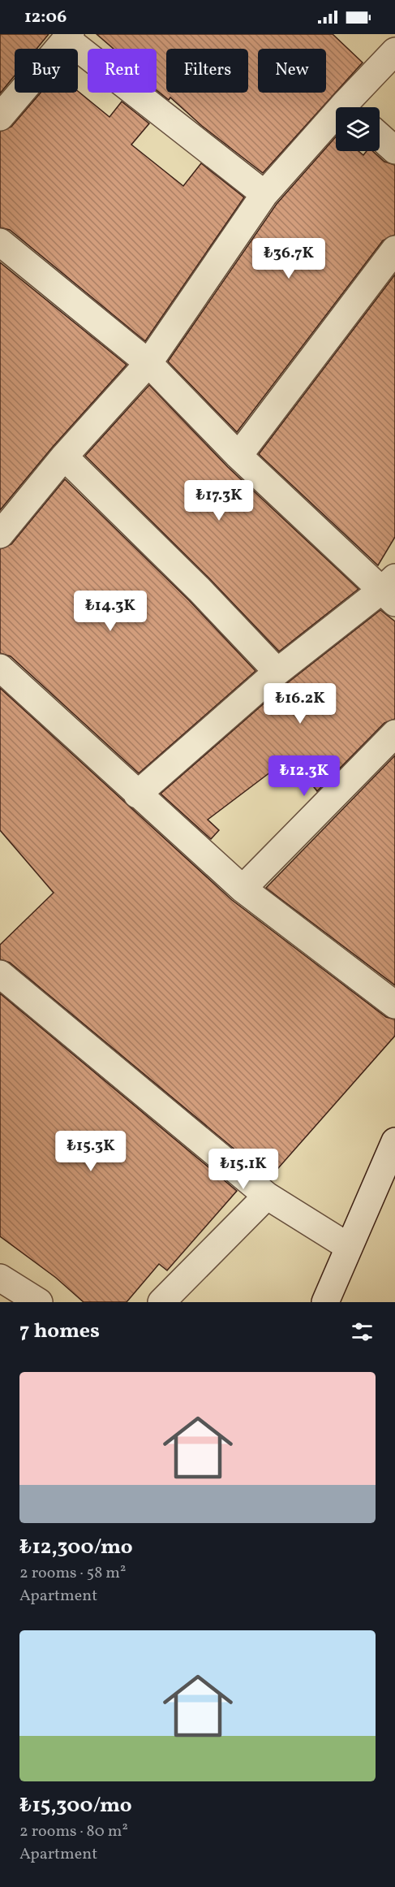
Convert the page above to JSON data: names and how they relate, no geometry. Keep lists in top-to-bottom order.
{
  "page": {
    "status": "12:06",
    "chip": [
      "Buy",
      "Rent",
      "Filters",
      "New"
    ],
    "price": [
      "₺36.7K",
      "₺17.3K",
      "₺14.3K",
      "₺16.2K",
      "₺12.3K",
      "₺15.3K",
      "₺15.1K"
    ],
    "heading": "7 homes",
    "list": [
      {
        "name": "₺12,300/mo",
        "note": "2 rooms · 58 m² · Apartment"
      },
      {
        "name": "₺15,300/mo",
        "note": "2 rooms · 80 m² · Apartment"
      }
    ]
  }
}
